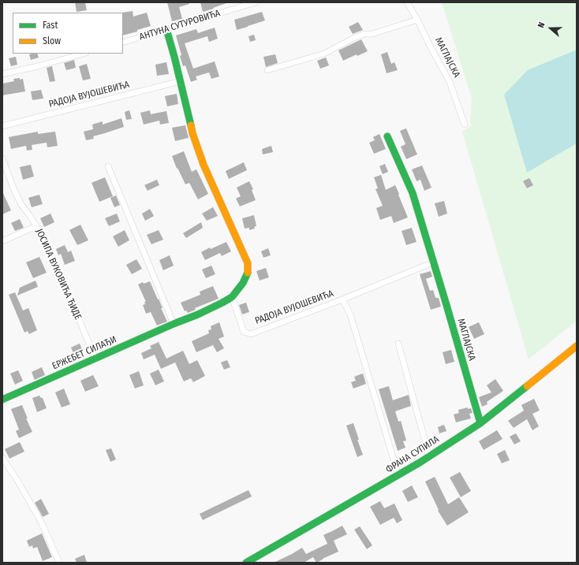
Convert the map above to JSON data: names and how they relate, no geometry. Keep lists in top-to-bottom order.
{
  "streets": {
    "street": [
      "АНТУНА СУТУРОВИЋА",
      "МАГЛАЈСКА",
      "РАДОЈА ВУЈОШЕВИЋА",
      "ЈОСИПА ВУКОВИЋА ЂИДЕ",
      "ЕРЖЕБЕТ СИЛАЂИ",
      "ФРАНА СУПИЛА"
    ]
  },
  "crossings": [
    ["МАГЛАЈСКА", "ФРАНА СУПИЛА"],
    ["РАДОЈА ВУЈОШЕВИЋА", "ЕРЖЕБЕТ СИЛАЂИ"],
    ["РАДОЈА ВУЈОШЕВИЋА", "ФРАНА СУПИЛА"],
    ["ЈОСИПА ВУКОВИЋА ЂИДЕ", "ЕРЖЕБЕТ СИЛАЂИ"]
  ],
  "legend": ["Fast", "Slow"],
  "north": "left"
}
